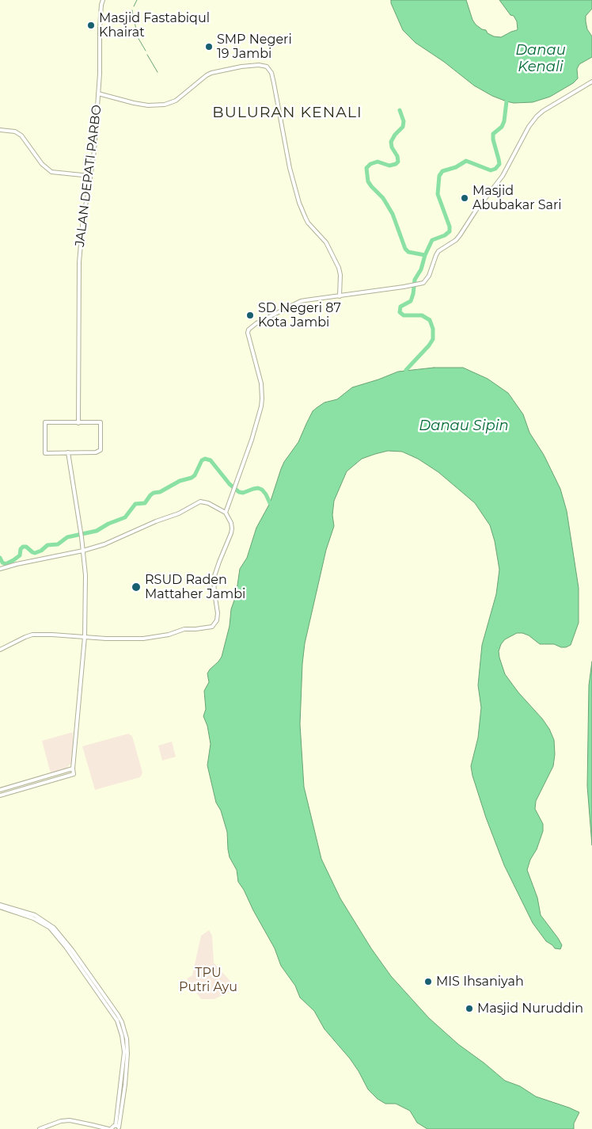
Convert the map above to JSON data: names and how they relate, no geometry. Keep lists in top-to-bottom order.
{
  "streets": {
    "street": ["JALAN DEPATI PARBO"]
  },
  "districts": ["BULURAN KENALI"],
  "water": ["Danau Kenali", "Danau Sipin"],
  "parks": ["TPU Putri Ayu"],
  "places": [
    "Masjid Fastabiqul Khairat",
    "SMP Negeri 19 Jambi",
    "Masjid Abubakar Sari",
    "SD Negeri 87 Kota Jambi",
    "RSUD Raden Mattaher Jambi",
    "MIS Ihsaniyah",
    "Masjid Nuruddin"
  ]
}
